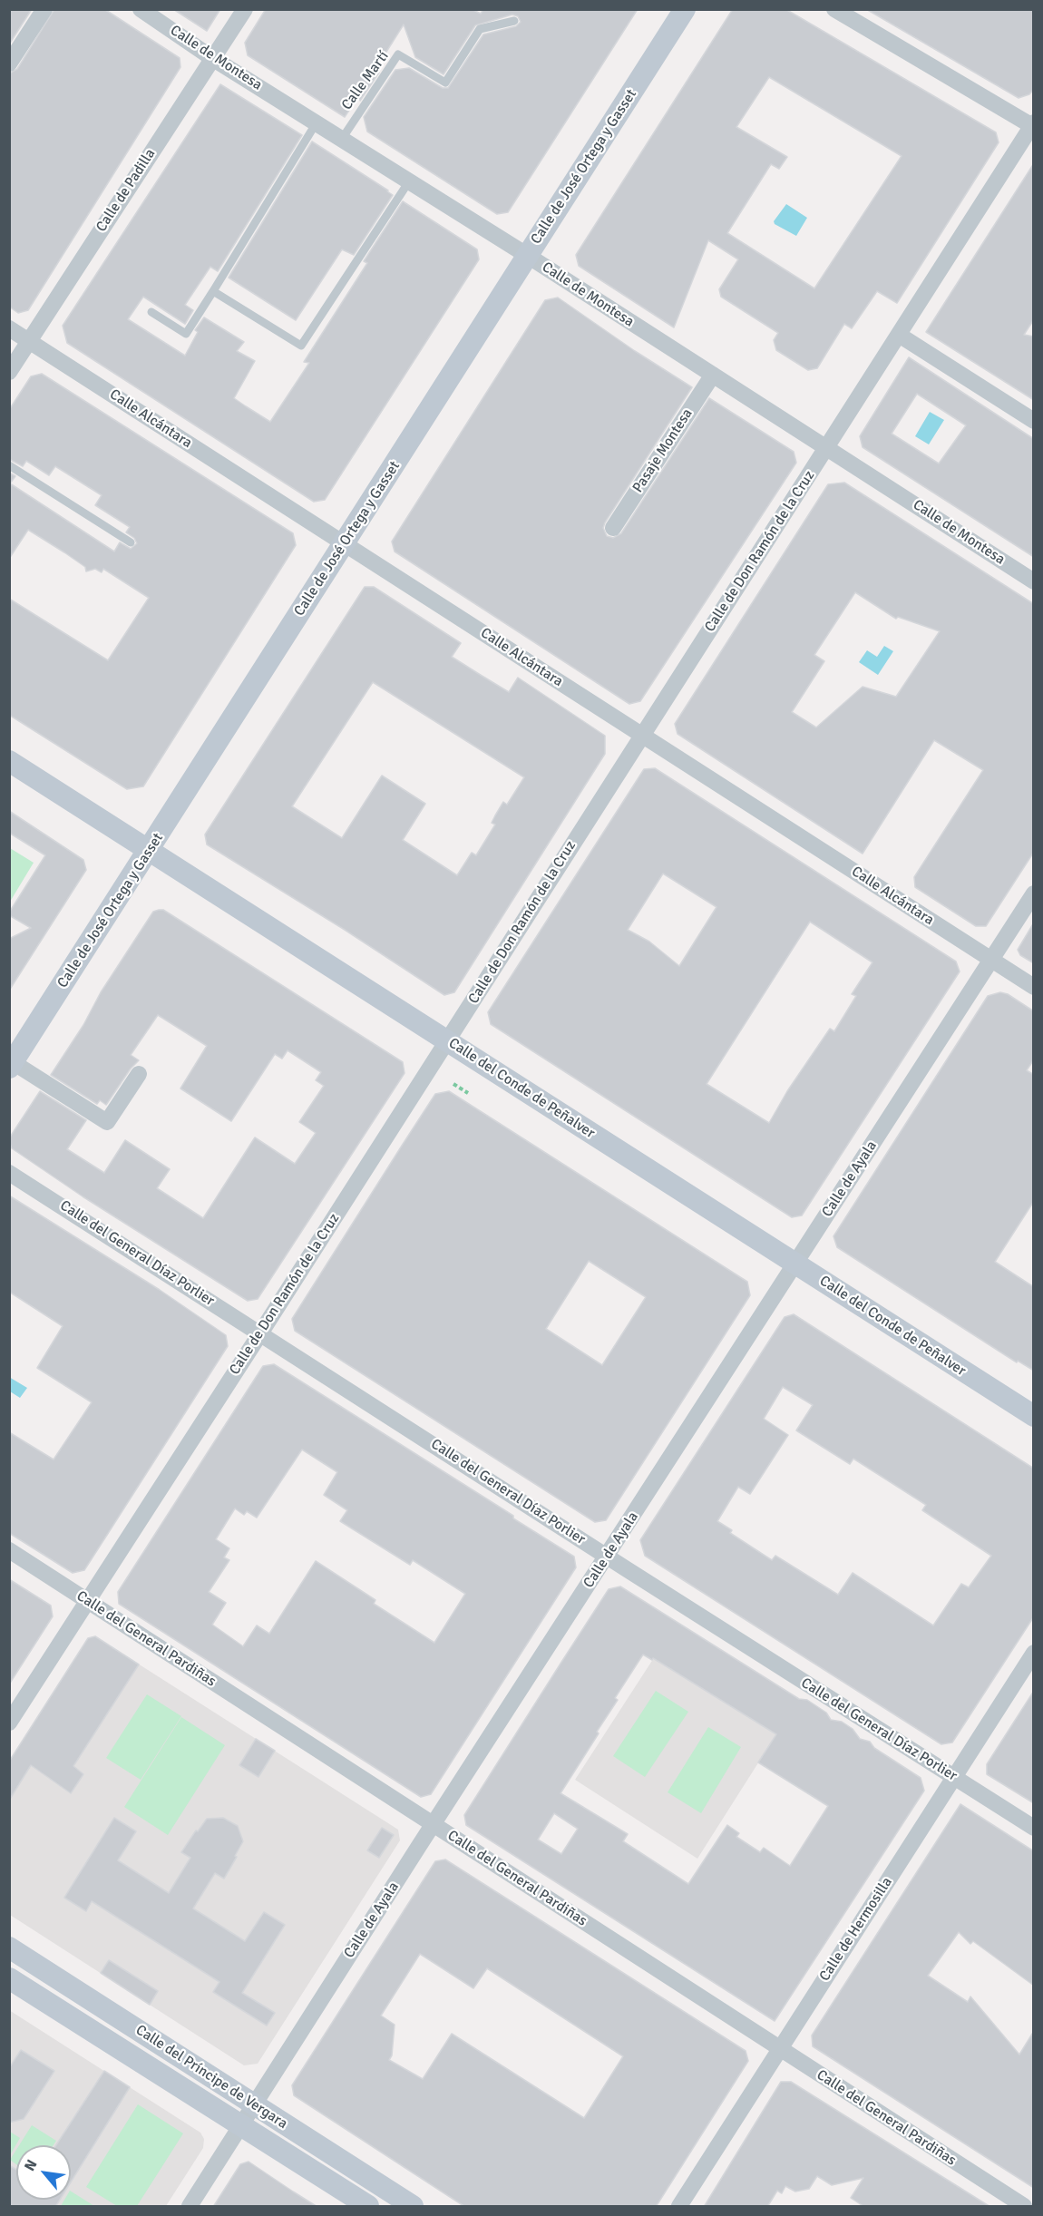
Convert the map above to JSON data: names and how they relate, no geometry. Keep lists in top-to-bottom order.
{
  "streets": {
    "street": [
      "Calle de Montesa",
      "Calle de José Ortega y Gasset",
      "Calle de Padilla",
      "Calle Alcántara",
      "Pasaje Montesa",
      "Calle de Don Ramón de la Cruz",
      "Calle del Conde de Peñalver",
      "Calle de Ayala",
      "Calle del General Díaz Porlier",
      "Calle del General Pardiñas",
      "Calle de Hermosilla",
      "Calle del Príncipe de Vergara"
    ],
    "lane": ["Calle Martí"]
  },
  "crossings": [
    ["Calle de Montesa", "Calle Martí"],
    ["Calle de Montesa", "Calle de José Ortega y Gasset"],
    ["Calle de Montesa", "Calle de Padilla"],
    ["Calle de Montesa", "Pasaje Montesa"],
    ["Calle de Montesa", "Calle de Don Ramón de la Cruz"],
    ["Calle de José Ortega y Gasset", "Calle Alcántara"],
    ["Calle de José Ortega y Gasset", "Calle del Conde de Peñalver"],
    ["Calle de Padilla", "Calle Alcántara"],
    ["Calle Alcántara", "Calle de Don Ramón de la Cruz"],
    ["Calle Alcántara", "Calle de Ayala"],
    ["Calle de Don Ramón de la Cruz", "Calle del Conde de Peñalver"],
    ["Calle de Don Ramón de la Cruz", "Calle del General Díaz Porlier"],
    ["Calle de Don Ramón de la Cruz", "Calle del General Pardiñas"],
    ["Calle del Conde de Peñalver", "Calle de Ayala"],
    ["Calle de Ayala", "Calle del General Díaz Porlier"],
    ["Calle de Ayala", "Calle del General Pardiñas"],
    ["Calle de Ayala", "Calle del Príncipe de Vergara"],
    ["Calle del General Díaz Porlier", "Calle de Hermosilla"],
    ["Calle del General Pardiñas", "Calle de Hermosilla"]
  ],
  "north": "top left"
}
